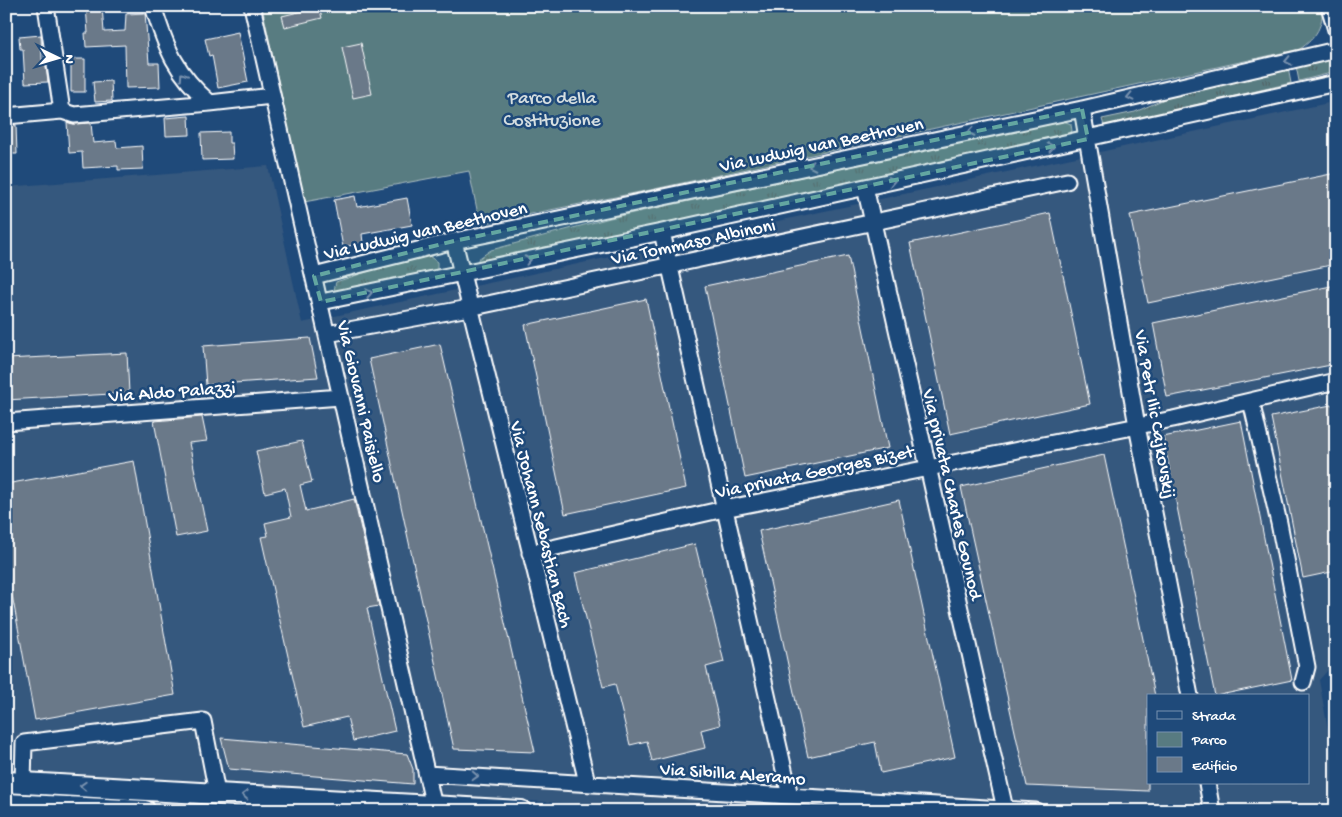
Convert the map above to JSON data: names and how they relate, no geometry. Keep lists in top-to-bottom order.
{
  "streets": {
    "street": [
      "Via Ludwig van Beethoven",
      "Via Tommaso Albinoni",
      "Via Aldo Palazzi",
      "Via Giovanni Paisiello",
      "Via Petr Ilic Cajkovskij",
      "Via privata Georges Bizet",
      "Via privata Charles Gounod",
      "Via Johann Sebastian Bach",
      "Via Sibilla Aleramo"
    ]
  },
  "crossings": [
    ["Via Ludwig van Beethoven", "Via Giovanni Paisiello"],
    ["Via Ludwig van Beethoven", "Via Petr Ilic Cajkovskij"],
    ["Via Ludwig van Beethoven", "Via Johann Sebastian Bach"],
    ["Via Tommaso Albinoni", "Via Giovanni Paisiello"],
    ["Via Tommaso Albinoni", "Via privata Charles Gounod"],
    ["Via Tommaso Albinoni", "Via Johann Sebastian Bach"],
    ["Via Aldo Palazzi", "Via Giovanni Paisiello"],
    ["Via Giovanni Paisiello", "Via Sibilla Aleramo"],
    ["Via Petr Ilic Cajkovskij", "Via privata Georges Bizet"],
    ["Via privata Georges Bizet", "Via privata Charles Gounod"],
    ["Via privata Georges Bizet", "Via Johann Sebastian Bach"],
    ["Via privata Charles Gounod", "Via Sibilla Aleramo"],
    ["Via Johann Sebastian Bach", "Via Sibilla Aleramo"]
  ],
  "parks": ["Parco della Costituzione"],
  "legend": ["Strada", "Parco", "Edificio"],
  "north": "right"
}
